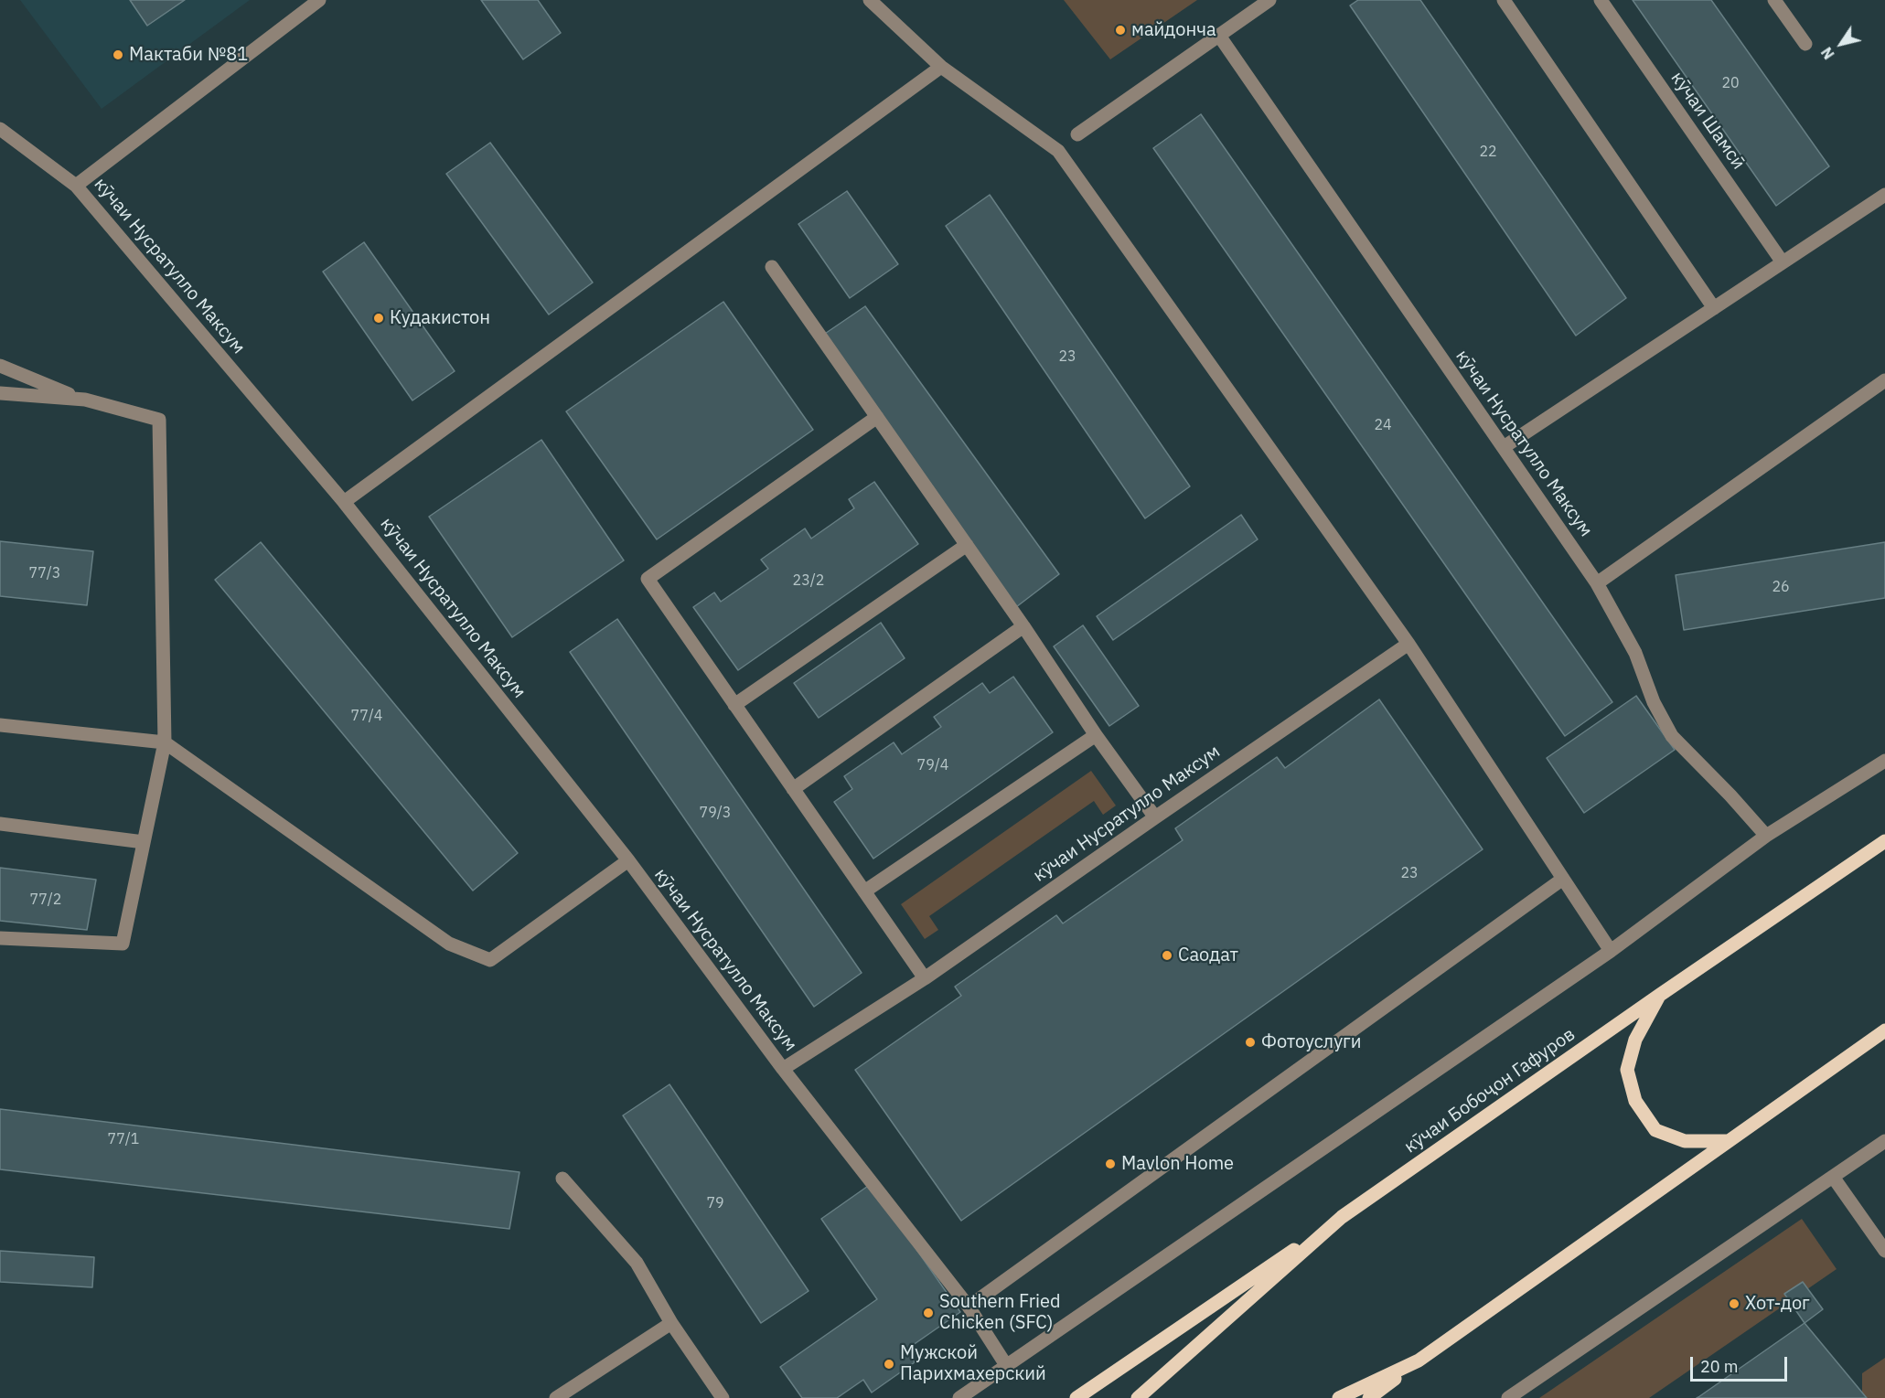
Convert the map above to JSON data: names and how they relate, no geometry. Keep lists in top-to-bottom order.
{
  "streets": {
    "main road": ["кӯчаи Бобоҷон Гафуров"],
    "street": ["кӯчаи Шамсӣ", "кӯчаи Нусратулло Максум"]
  },
  "places": [
    "майдонча",
    "Мактаби №81",
    "Кудакистон",
    "Саодат",
    "Фотоуслуги",
    "Mavlon Home",
    "Хот-дог",
    "Southern Fried Chicken (SFC)",
    "Мужской Парихмахерский"
  ],
  "house_numbers": [
    "20",
    "22",
    "23",
    "24",
    "77/3",
    "23/2",
    "26",
    "77/4",
    "79/4",
    "79/3",
    "23",
    "77/2",
    "77/1",
    "79"
  ],
  "scale_bar": "20 m",
  "north": "bottom left"
}
